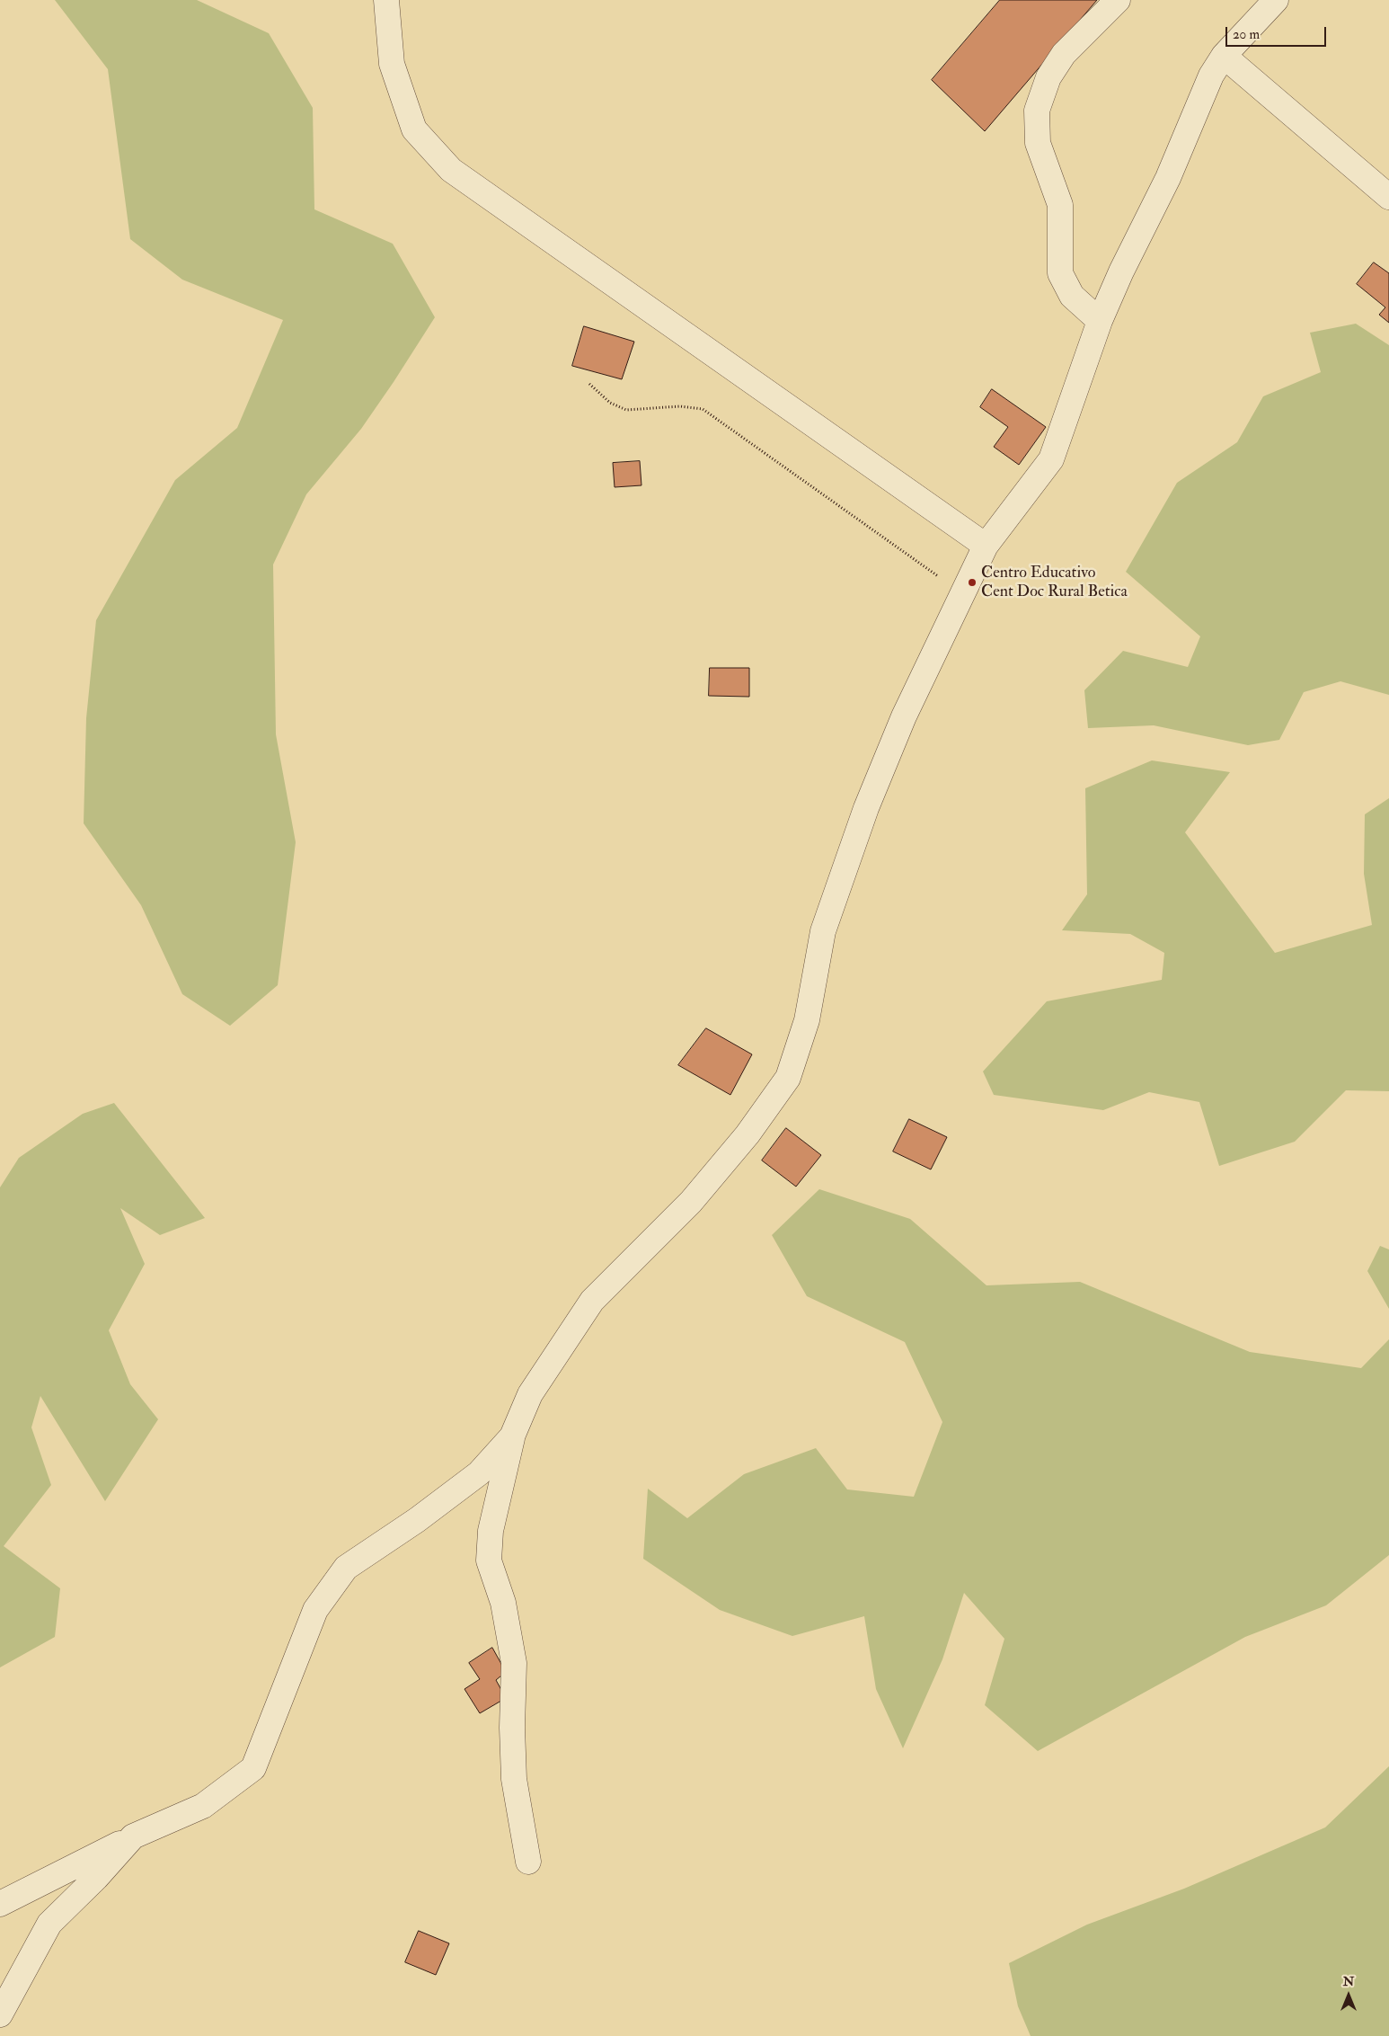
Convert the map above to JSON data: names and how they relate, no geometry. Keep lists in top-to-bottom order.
{
  "places": ["Centro Educativo Cent Doc Rural Betica"],
  "scale_bar": "20 m",
  "north": "top"
}
